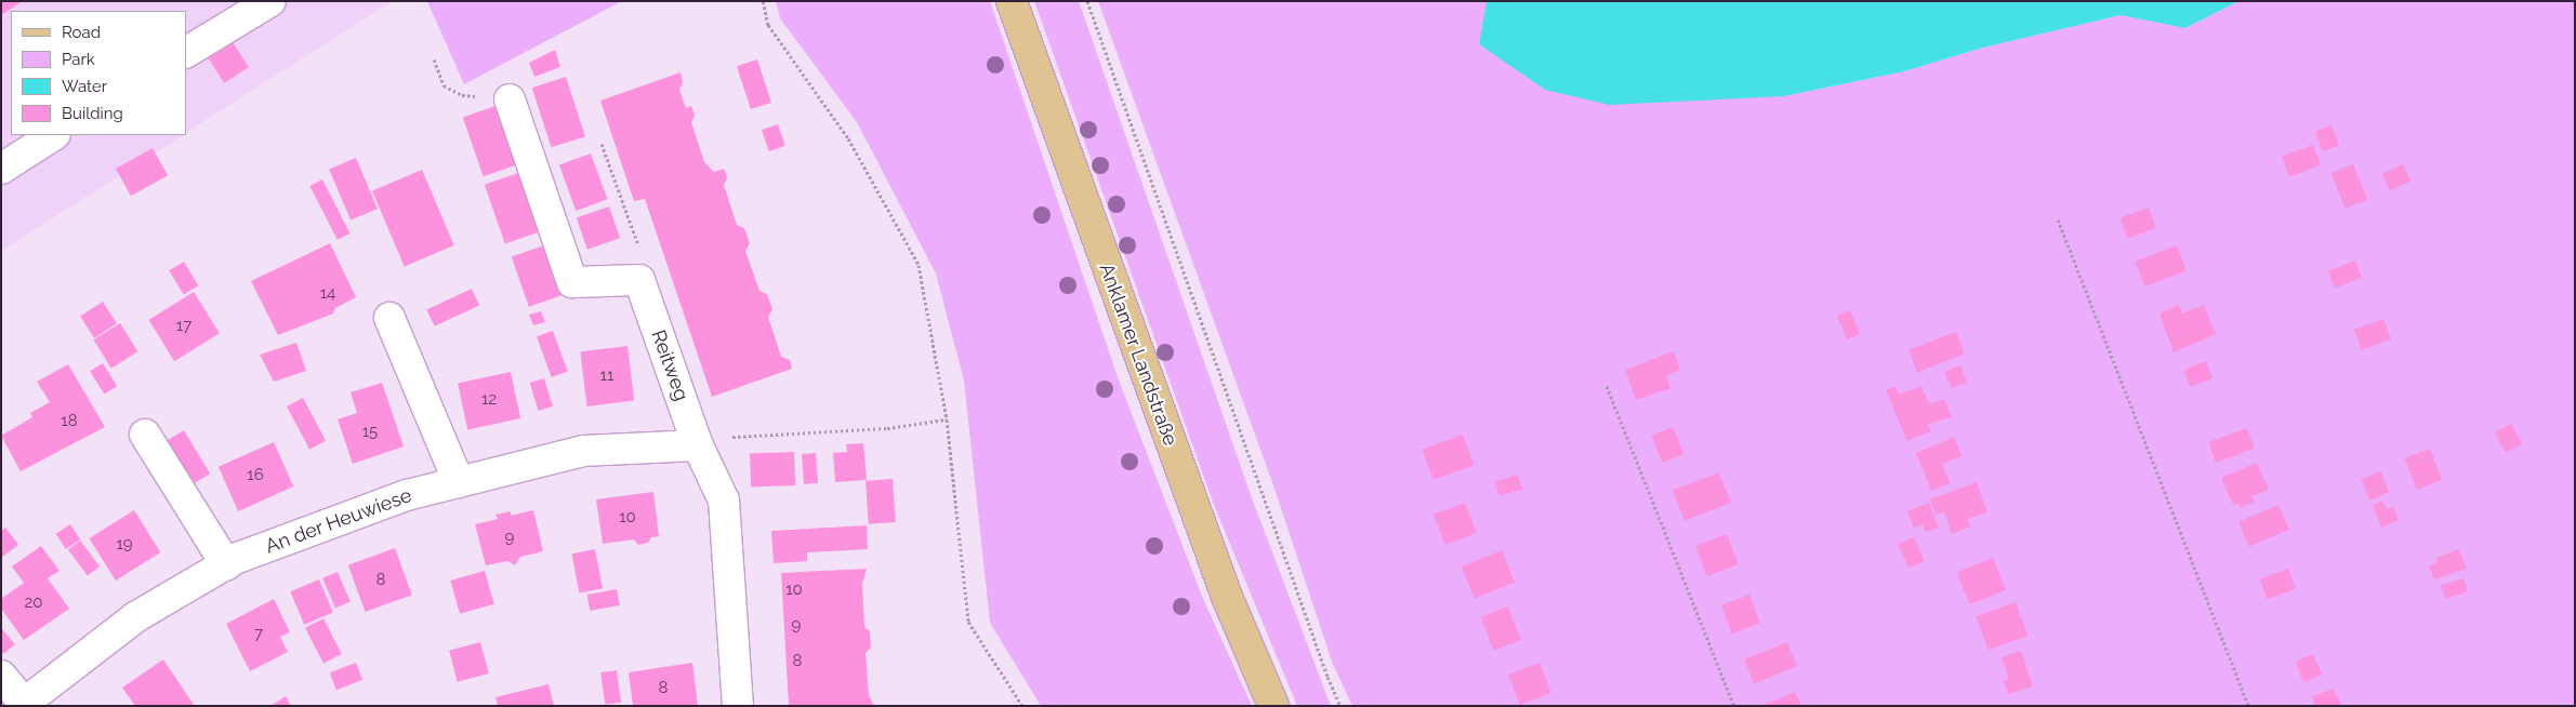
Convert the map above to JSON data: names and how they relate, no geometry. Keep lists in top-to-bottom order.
{
  "streets": {
    "main road": ["Anklamer Landstraße"],
    "street": ["Reitweg", "An der Heuwiese"]
  },
  "crossings": [
    ["Reitweg", "An der Heuwiese"]
  ],
  "house_numbers": [
    "14",
    "17",
    "11",
    "12",
    "18",
    "15",
    "16",
    "10",
    "9",
    "19",
    "8",
    "10",
    "20",
    "9",
    "7",
    "8",
    "8"
  ],
  "legend": [
    "Road",
    "Park",
    "Water",
    "Building"
  ]
}
